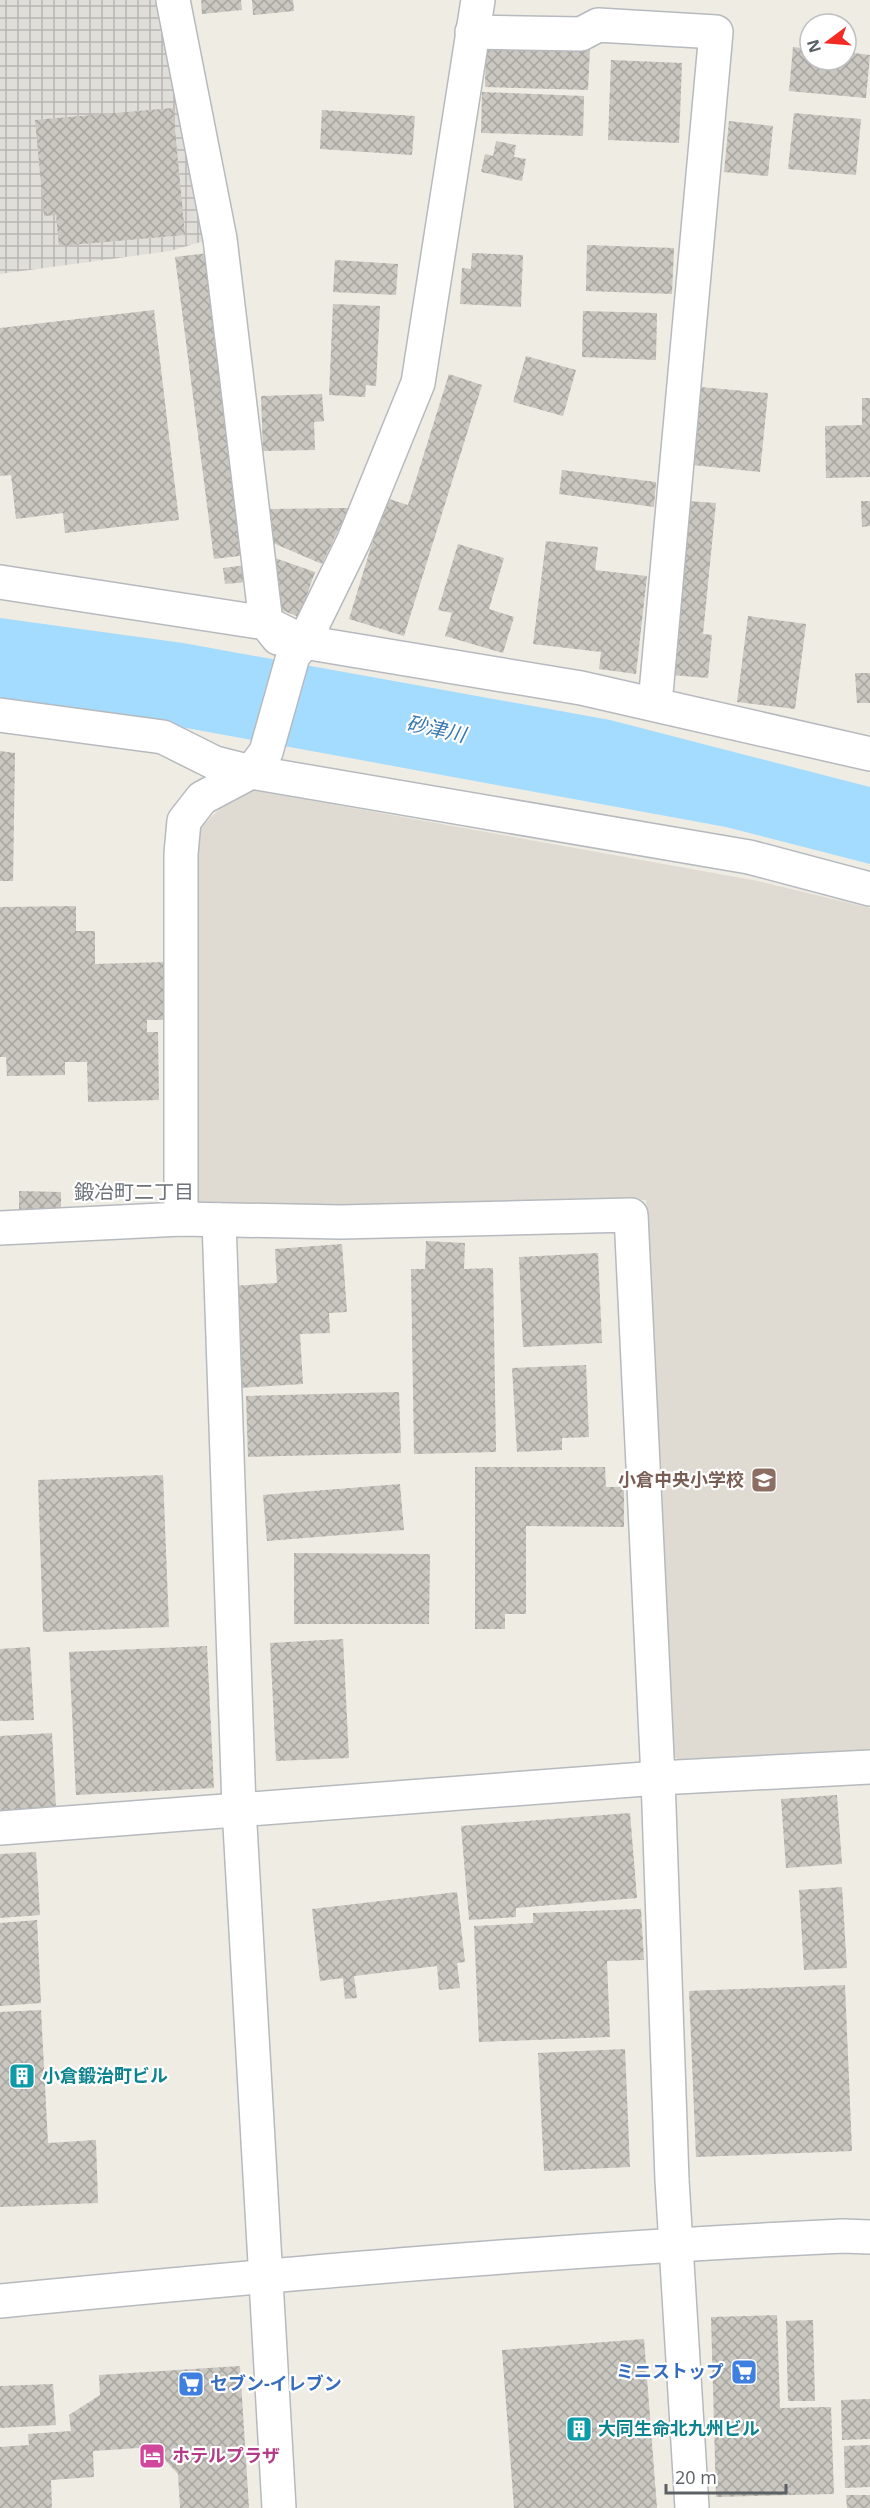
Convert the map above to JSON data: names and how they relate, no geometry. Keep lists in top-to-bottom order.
{
  "districts": ["鍛冶町二丁目"],
  "water": ["砂津川"],
  "places": {
    "school or university": ["小倉中央小学校"],
    "building": ["小倉鍛治町ビル", "大同生命北九州ビル"],
    "supermarket": ["ミニストップ", "セブン-イレブン"],
    "hotel": ["ホテルプラザ"]
  },
  "scale_bar": "20 m",
  "north": "left"
}
